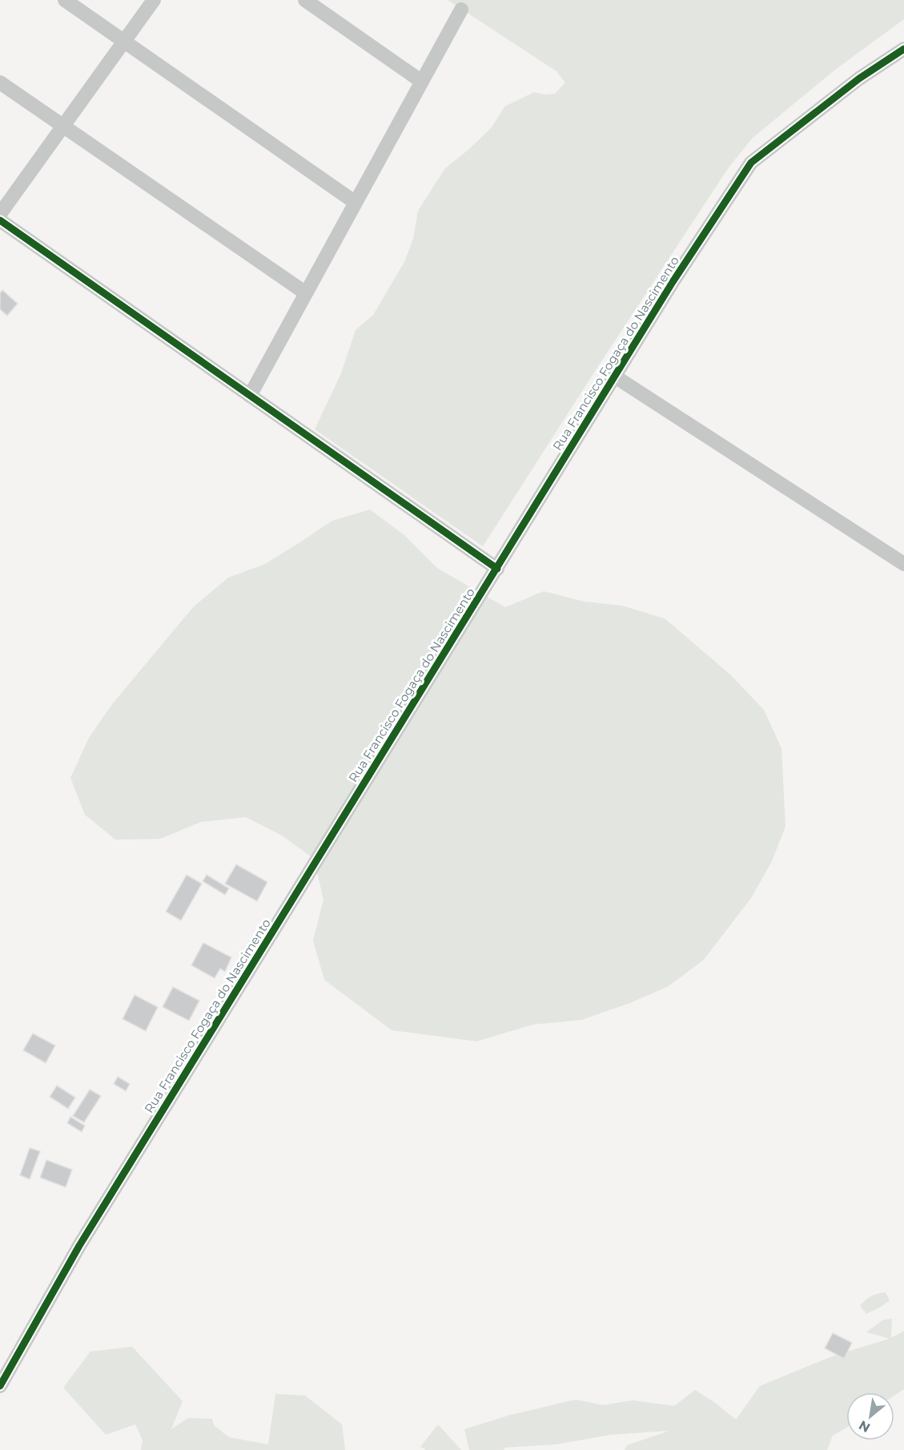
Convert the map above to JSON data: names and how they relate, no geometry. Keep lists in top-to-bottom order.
{
  "streets": {
    "street": ["Rua Francisco Fogaça do Nascimento"]
  },
  "north": "bottom left"
}
